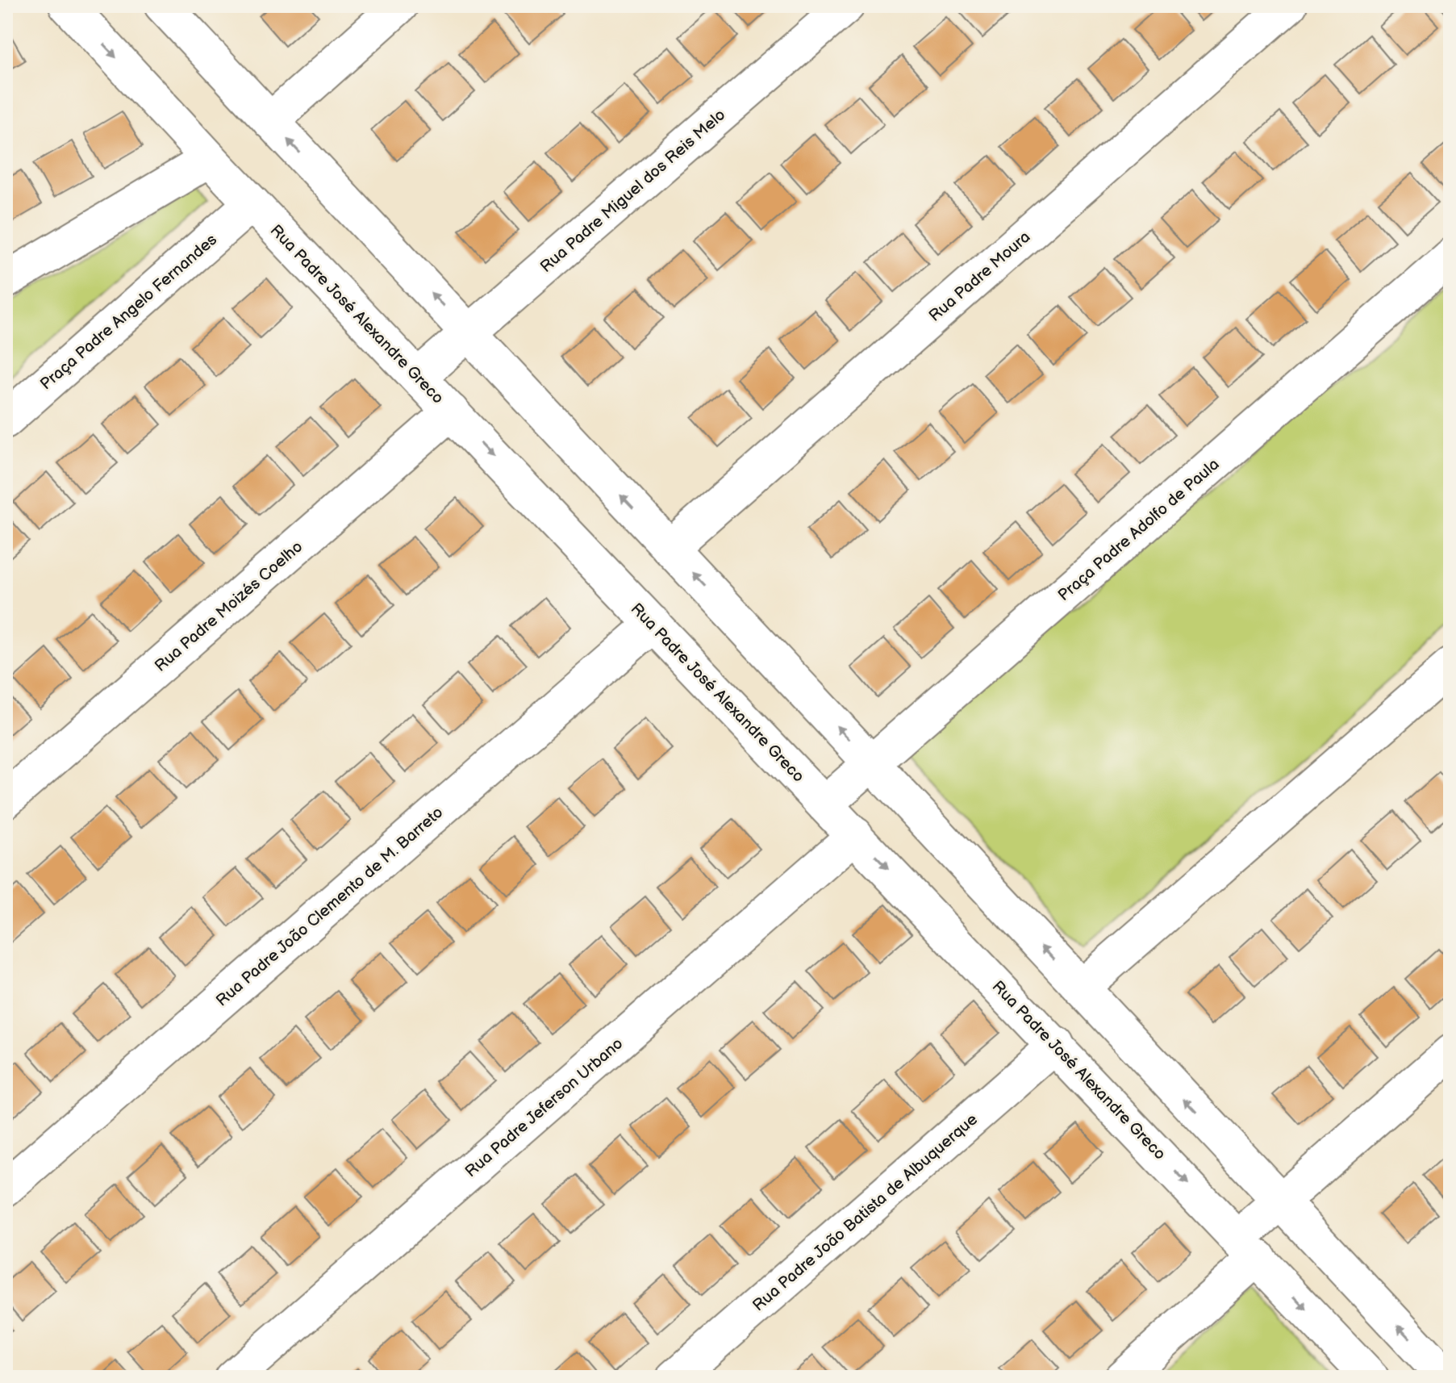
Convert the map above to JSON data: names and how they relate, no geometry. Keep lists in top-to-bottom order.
{
  "streets": {
    "street": [
      "Rua Padre Miguel dos Reis Melo",
      "Rua Padre Moura",
      "Praça Padre Angelo Fernandes",
      "Rua Padre José Alexandre Greco",
      "Praça Padre Adolfo de Paula",
      "Rua Padre Moizés Coelho",
      "Rua Padre João Clemento de M. Barreto",
      "Rua Padre Jeferson Urbano",
      "Rua Padre João Batista de Albuquerque"
    ]
  },
  "crossings": [
    ["Rua Padre Miguel dos Reis Melo", "Rua Padre José Alexandre Greco"],
    ["Praça Padre Angelo Fernandes", "Rua Padre José Alexandre Greco"],
    ["Rua Padre José Alexandre Greco", "Praça Padre Adolfo de Paula"],
    ["Rua Padre José Alexandre Greco", "Rua Padre Moizés Coelho"],
    ["Rua Padre José Alexandre Greco", "Rua Padre João Clemento de M. Barreto"],
    ["Rua Padre José Alexandre Greco", "Rua Padre Jeferson Urbano"],
    ["Rua Padre José Alexandre Greco", "Rua Padre João Batista de Albuquerque"]
  ]
}
